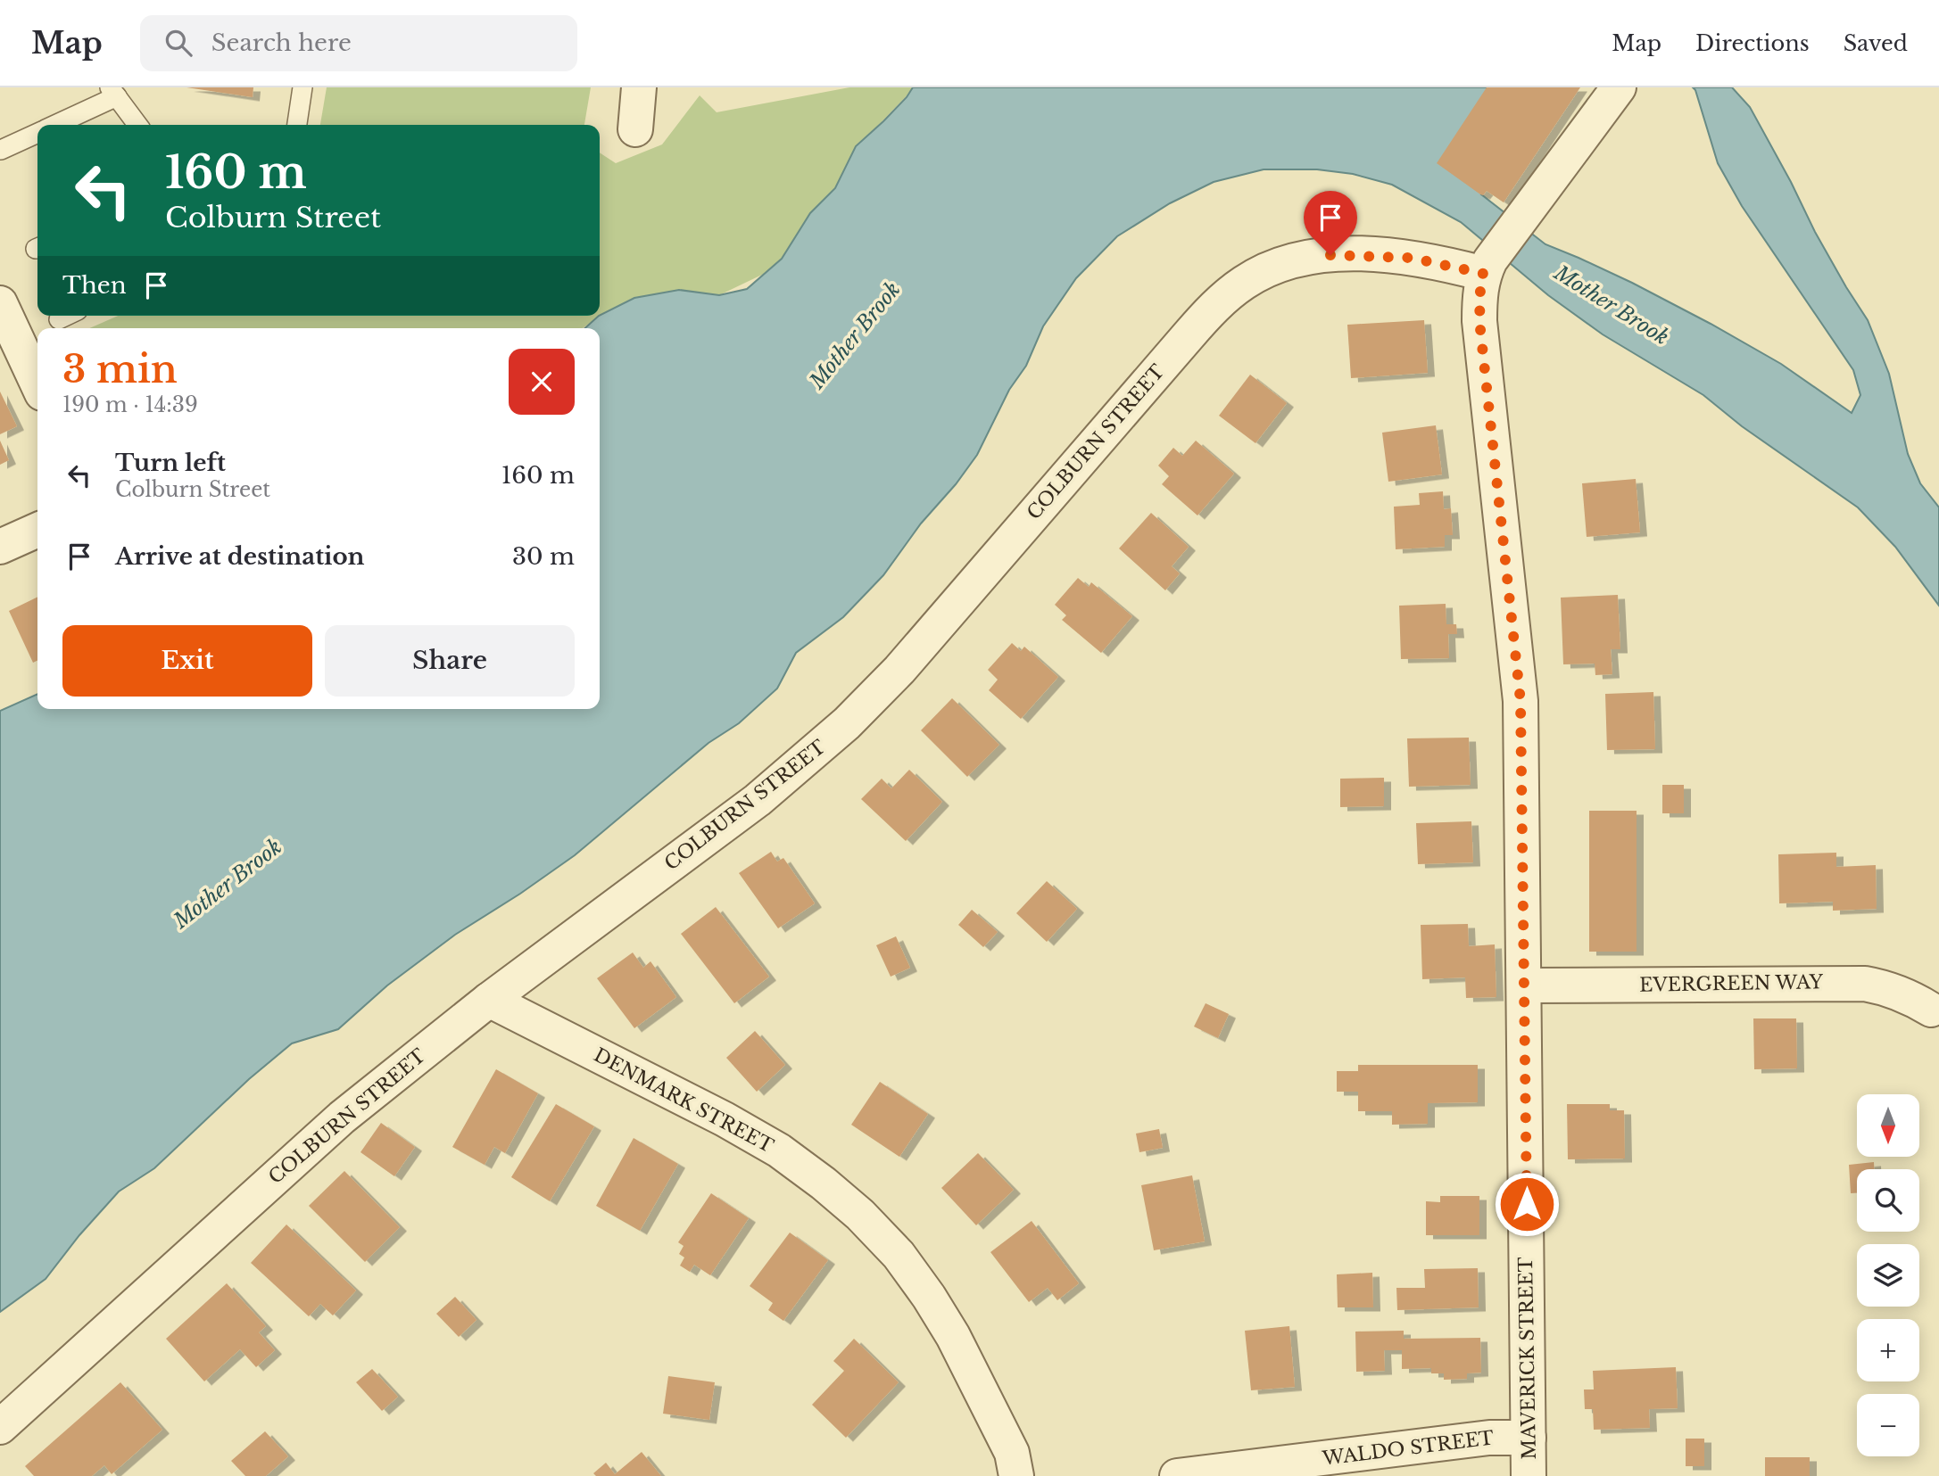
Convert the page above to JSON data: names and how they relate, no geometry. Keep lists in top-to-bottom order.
{
  "streets": {
    "street": [
      "COLBURN STREET",
      "EVERGREEN WAY",
      "DENMARK STREET",
      "MAVERICK STREET",
      "WALDO STREET"
    ]
  },
  "crossings": [
    ["COLBURN STREET", "DENMARK STREET"],
    ["COLBURN STREET", "MAVERICK STREET"],
    ["EVERGREEN WAY", "MAVERICK STREET"],
    ["MAVERICK STREET", "WALDO STREET"]
  ],
  "water": ["Mother Brook"],
  "north": "bottom",
  "page": {
    "header": "Map",
    "search": "Search here",
    "nav": ["Map", "Directions", "Saved"],
    "turn": ["160 m", "Colburn Street"],
    "then": "Then",
    "heading": ["3 min", "190 m · 14:39"],
    "list": [
      {
        "name": "Turn left",
        "note": "Colburn Street",
        "value": "160 m"
      },
      {
        "name": "Arrive at destination",
        "value": "30 m"
      }
    ],
    "buttons": ["Exit", "Share"],
    "map_buttons": ["+", "−"]
  }
}
